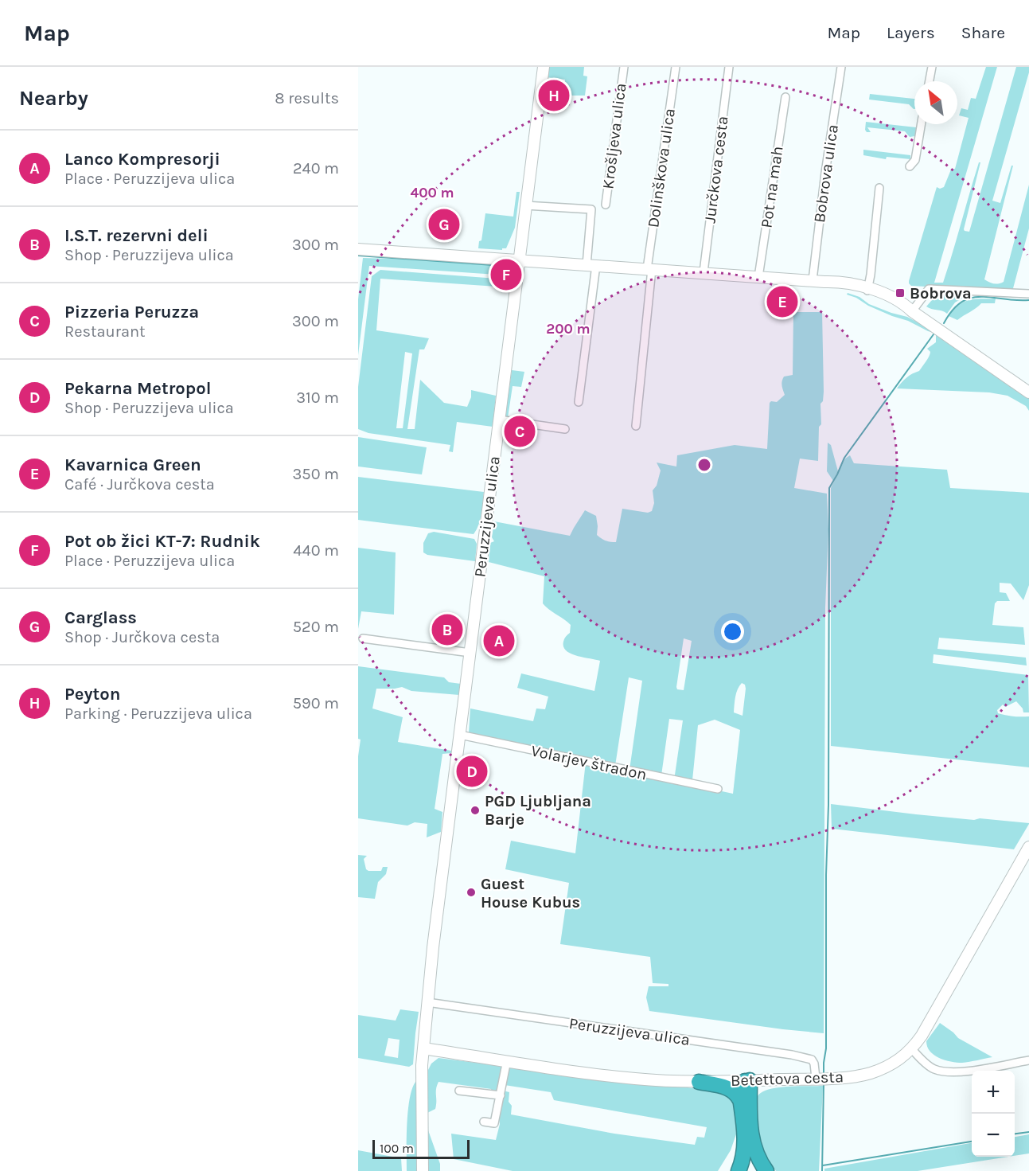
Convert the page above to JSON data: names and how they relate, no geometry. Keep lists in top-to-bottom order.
{
  "streets": {
    "main road": ["Peruzzijeva ulica", "Betettova cesta"],
    "street": [
      "Krošljeva ulica",
      "Dolinškova ulica",
      "Jurčkova cesta",
      "Bobrova ulica",
      "Pot na mah",
      "Volarjev štradon"
    ]
  },
  "crossings": [
    ["Peruzzijeva ulica", "Volarjev štradon"],
    ["Peruzzijeva ulica", "Betettova cesta"]
  ],
  "places": {
    "transit": ["Bobrova"],
    "other": ["PGD Ljubljana Barje", "Guest House Kubus"]
  },
  "scale_bar": "100 m",
  "north": "top left",
  "page": {
    "header": "Map",
    "nav": ["Map", "Layers", "Share"],
    "heading": ["Nearby", "8 results"],
    "pins": [
      "H",
      "G",
      "F",
      "E",
      "C",
      "B",
      "A",
      "D"
    ],
    "list": [
      {
        "mark": "A",
        "name": "Lanco Kompresorji",
        "note": "Place · Peruzzijeva ulica",
        "value": "240 m"
      },
      {
        "mark": "B",
        "name": "I.S.T. rezervni deli",
        "note": "Shop · Peruzzijeva ulica",
        "value": "300 m"
      },
      {
        "mark": "C",
        "name": "Pizzeria Peruzza",
        "note": "Restaurant",
        "value": "300 m"
      },
      {
        "mark": "D",
        "name": "Pekarna Metropol",
        "note": "Shop · Peruzzijeva ulica",
        "value": "310 m"
      },
      {
        "mark": "E",
        "name": "Kavarnica Green",
        "note": "Café · Jurčkova cesta",
        "value": "350 m"
      },
      {
        "mark": "F",
        "name": "Pot ob žici KT-7: Rudnik",
        "note": "Place · Peruzzijeva ulica",
        "value": "440 m"
      },
      {
        "mark": "G",
        "name": "Carglass",
        "note": "Shop · Jurčkova cesta",
        "value": "520 m"
      },
      {
        "mark": "H",
        "name": "Peyton",
        "note": "Parking · Peruzzijeva ulica",
        "value": "590 m"
      }
    ],
    "map_buttons": ["+", "−"],
    "scale": "100 m"
  },
  "rings": ["400 m", "200 m"]
}
